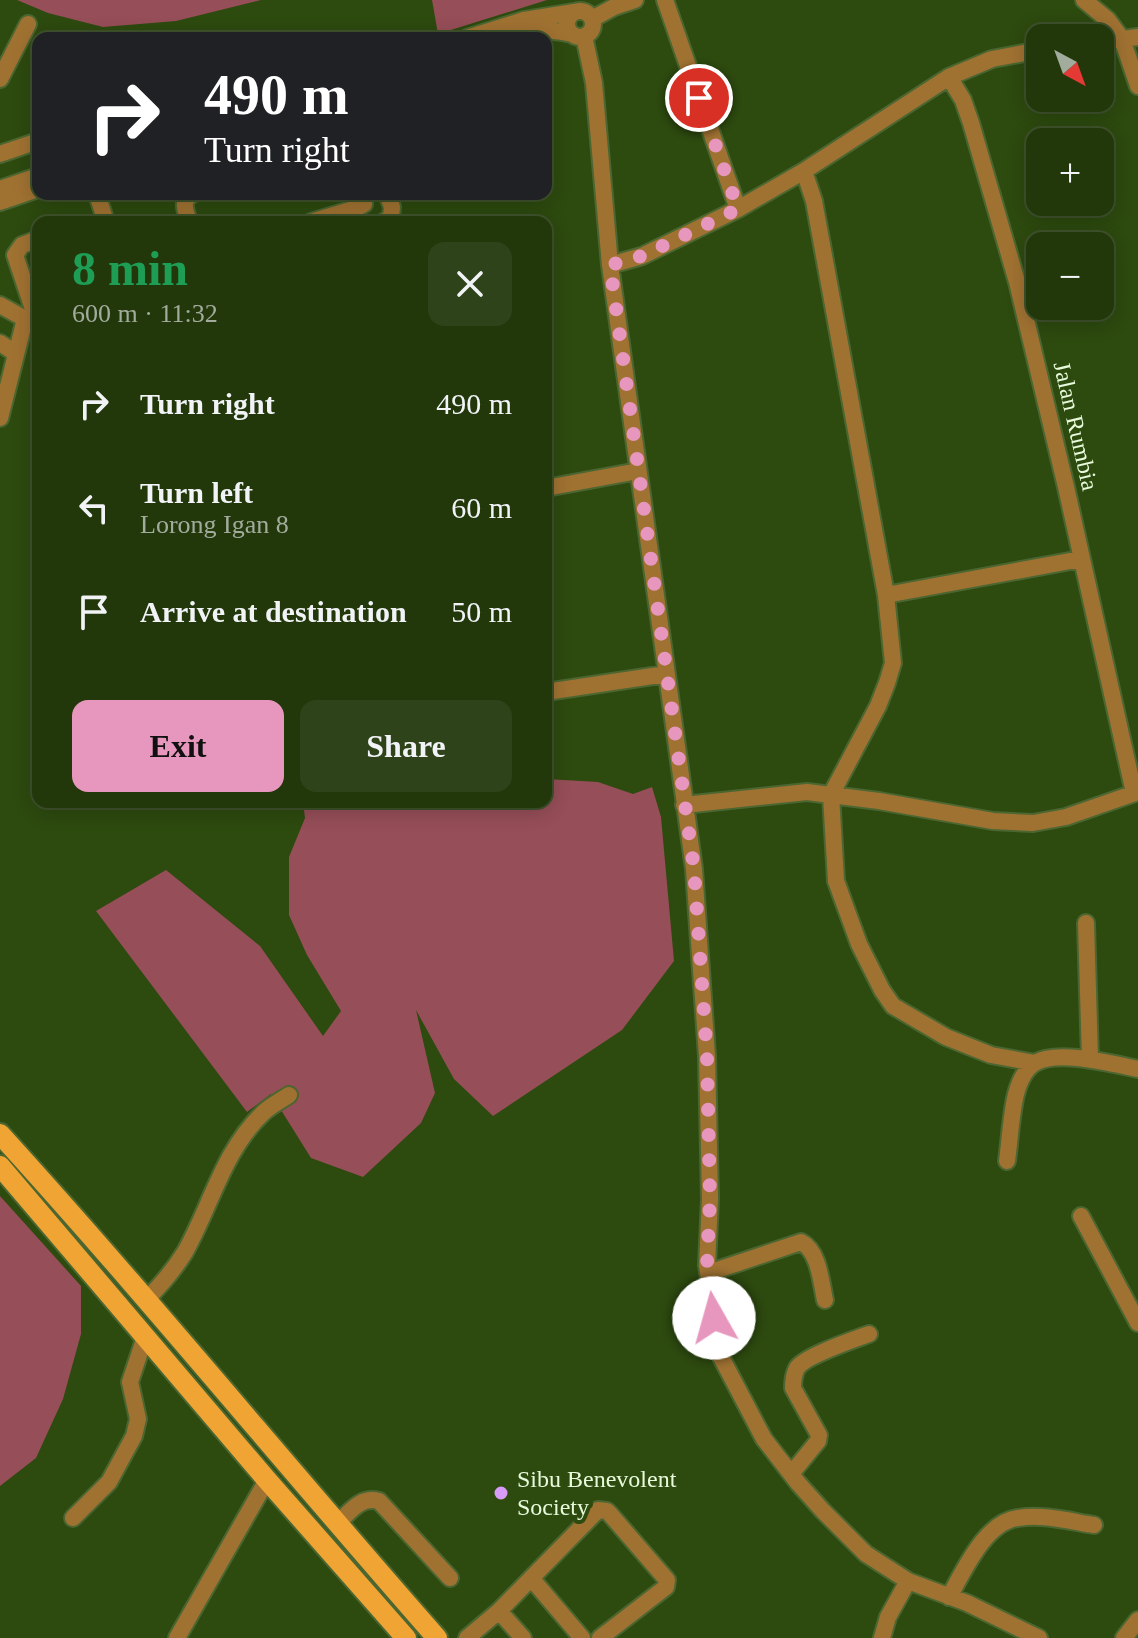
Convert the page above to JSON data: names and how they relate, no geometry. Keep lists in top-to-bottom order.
{
  "streets": {
    "street": ["Jalan Rumbia"]
  },
  "places": ["Sibu Benevolent Society"],
  "north": "bottom right",
  "page": {
    "map_buttons": ["+", "−"],
    "turn": ["490 m", "Turn right"],
    "heading": ["8 min", "600 m · 11:32"],
    "list": [
      {
        "name": "Turn right",
        "value": "490 m"
      },
      {
        "name": "Turn left",
        "note": "Lorong Igan 8",
        "value": "60 m"
      },
      {
        "name": "Arrive at destination",
        "value": "50 m"
      }
    ],
    "buttons": ["Exit", "Share"]
  }
}
